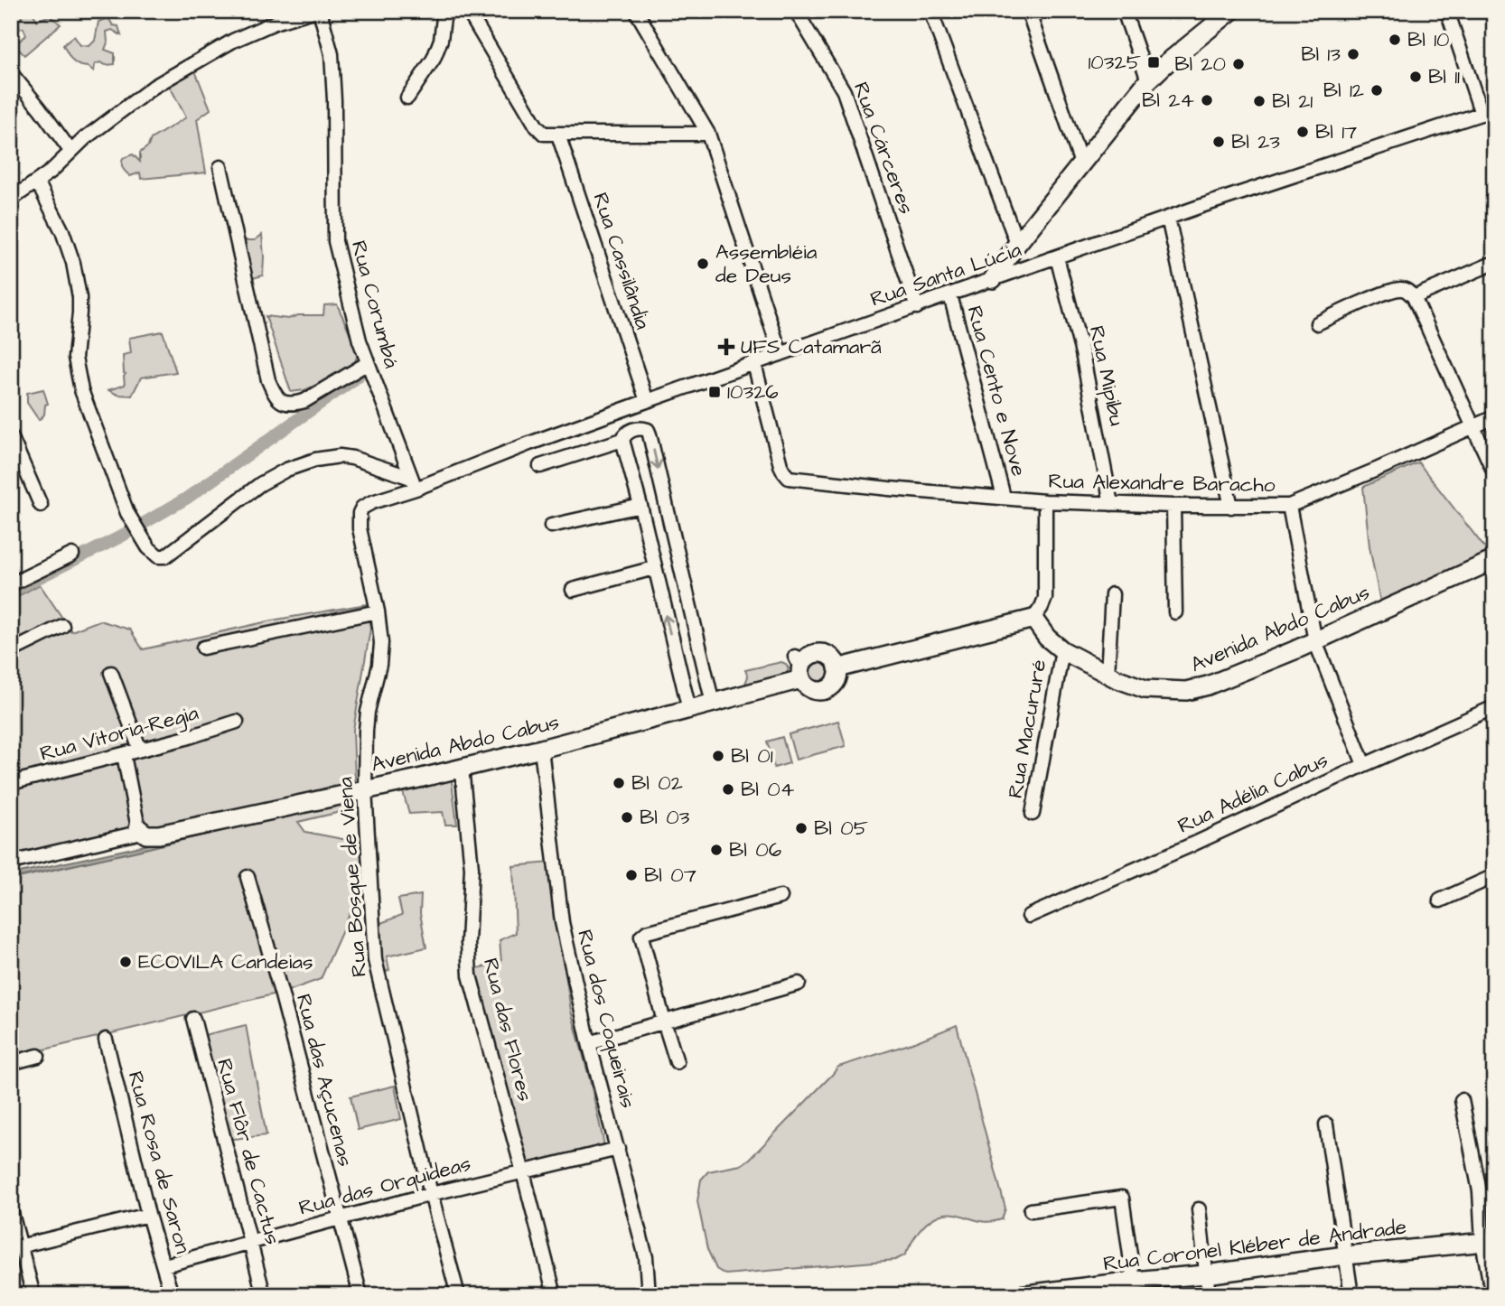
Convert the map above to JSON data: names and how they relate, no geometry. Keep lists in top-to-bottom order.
{
  "streets": {
    "main road": ["Avenida Abdo Cabus", "Rua Coronel Kléber de Andrade"],
    "street": [
      "Rua Cárceres",
      "Rua Cassilândia",
      "Rua Santa Lúcia",
      "Rua Corumbá",
      "Rua Mipibu",
      "Rua Cento e Nove",
      "Rua Alexandre Baracho",
      "Rua Macururé",
      "Rua Vitoria-Regia",
      "Rua Adélia Cabus",
      "Rua Bosque de Viena",
      "Rua dos Coqueirais",
      "Rua das Flores",
      "Rua das Açucenas",
      "Rua Flôr de Cactus",
      "Rua Rosa de Saron",
      "Rua das Orquideas"
    ]
  },
  "crossings": [
    ["Rua Cárceres", "Rua Santa Lúcia"],
    ["Rua Cassilândia", "Rua Santa Lúcia"],
    ["Rua Santa Lúcia", "Rua Corumbá"],
    ["Rua Santa Lúcia", "Rua Mipibu"],
    ["Rua Santa Lúcia", "Rua Cento e Nove"],
    ["Rua Santa Lúcia", "Rua Alexandre Baracho"],
    ["Rua Santa Lúcia", "Rua Bosque de Viena"],
    ["Rua Corumbá", "Rua Bosque de Viena"],
    ["Rua Mipibu", "Rua Alexandre Baracho"],
    ["Rua Cento e Nove", "Rua Alexandre Baracho"],
    ["Avenida Abdo Cabus", "Rua Macururé"],
    ["Avenida Abdo Cabus", "Rua Bosque de Viena"],
    ["Avenida Abdo Cabus", "Rua dos Coqueirais"],
    ["Avenida Abdo Cabus", "Rua das Flores"],
    ["Rua Bosque de Viena", "Rua das Orquideas"],
    ["Rua dos Coqueirais", "Rua das Orquideas"],
    ["Rua das Flores", "Rua das Orquideas"],
    ["Rua das Açucenas", "Rua das Orquideas"],
    ["Rua Flôr de Cactus", "Rua das Orquideas"],
    ["Rua Rosa de Saron", "Rua das Orquideas"]
  ],
  "places": {
    "other": [
      "Bl 10",
      "Bl 13",
      "Bl 20",
      "Bl 11",
      "Bl 12",
      "Bl 24",
      "Bl 21",
      "Bl 17",
      "Bl 23",
      "Assembléia de Deus",
      "Bl 01",
      "Bl 02",
      "Bl 04",
      "Bl 03",
      "Bl 05",
      "Bl 06",
      "Bl 07",
      "ECOVILA Candeias"
    ],
    "transit": ["10325", "10326"],
    "health": ["UFS Catamarã"]
  }
}
